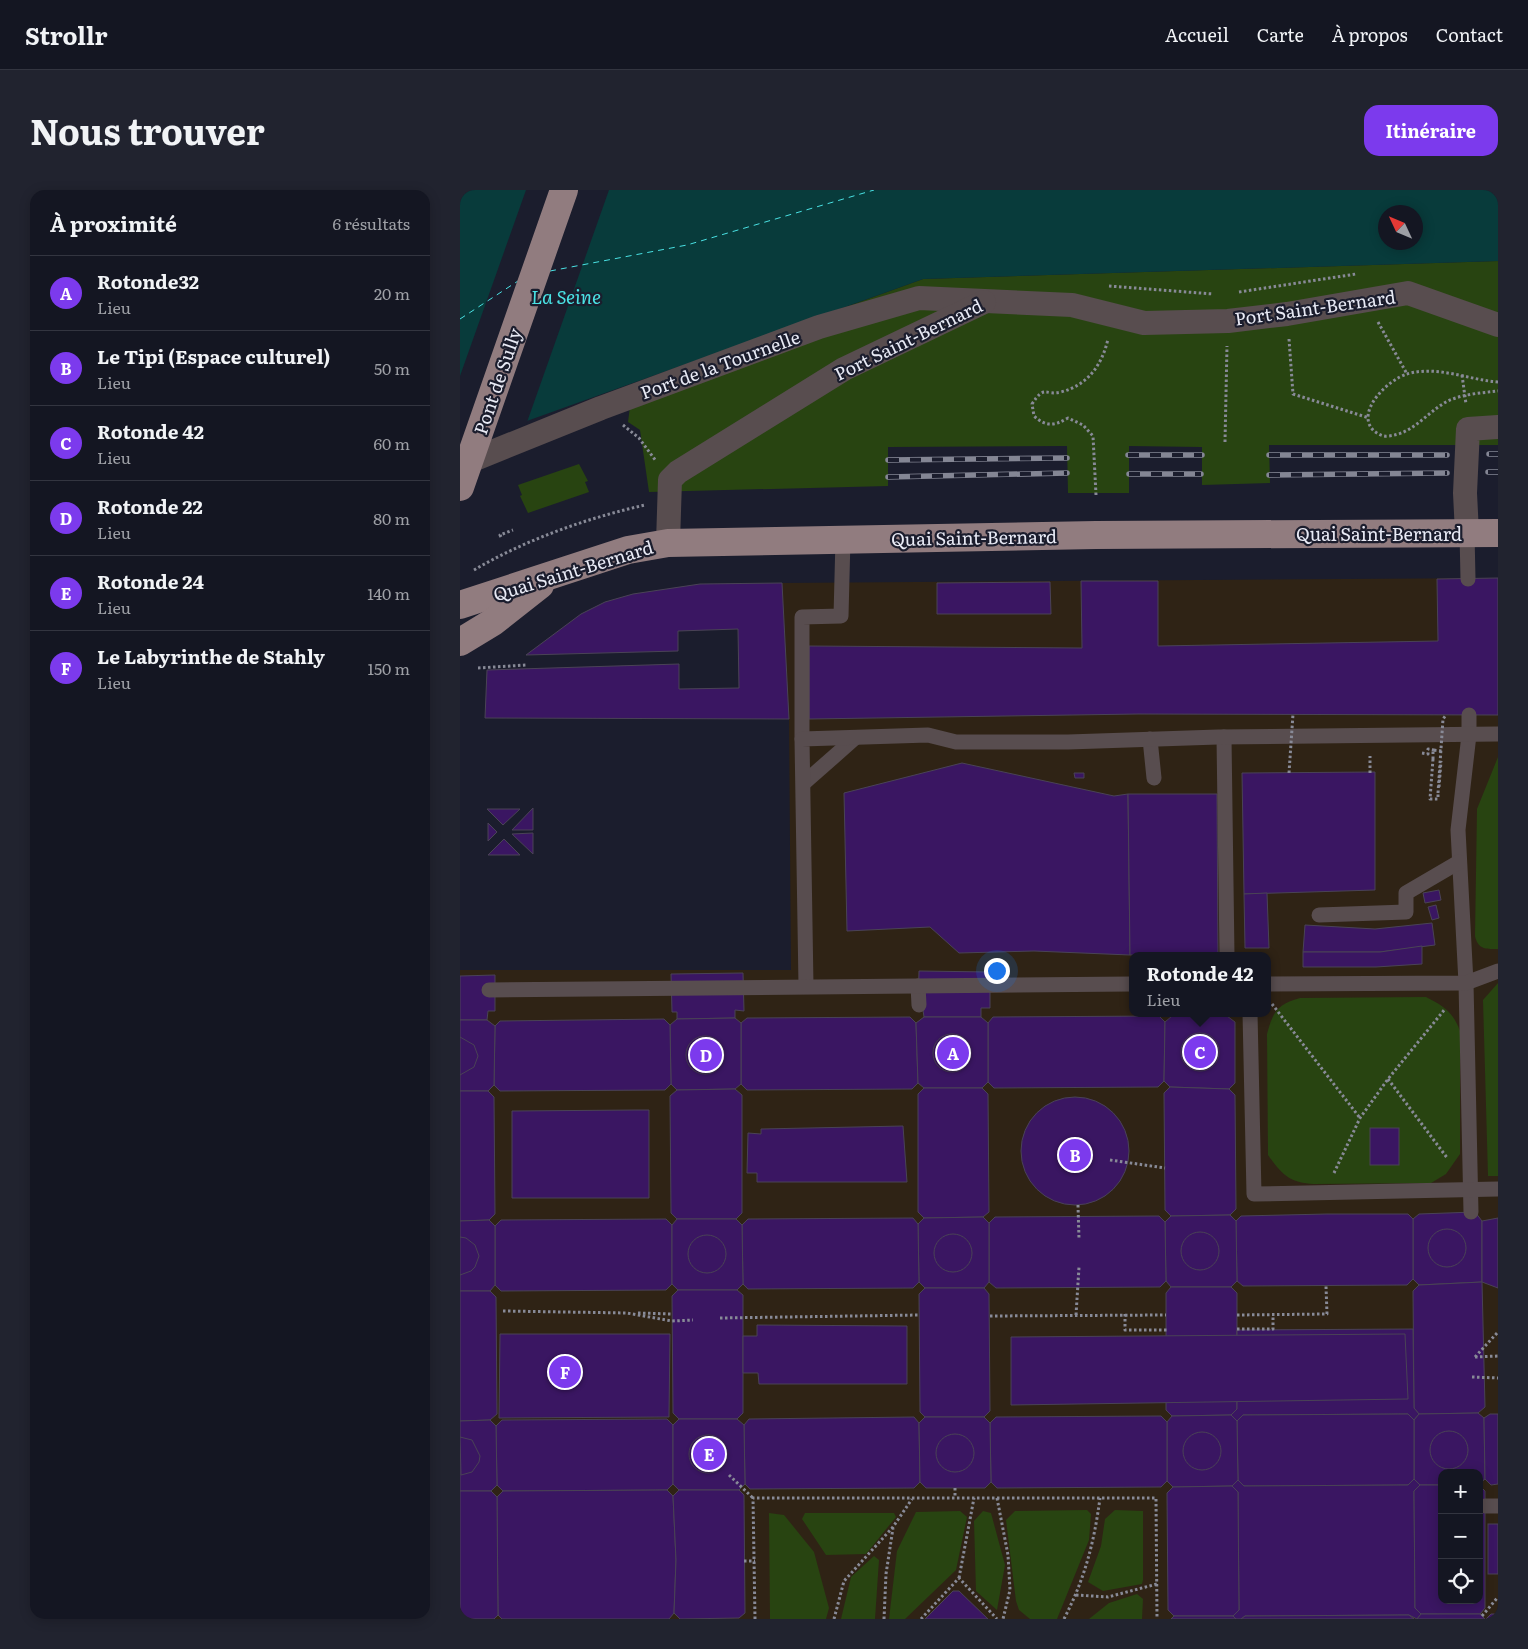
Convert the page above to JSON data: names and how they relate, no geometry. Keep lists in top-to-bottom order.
{
  "streets": {
    "main road": ["Pont de Sully", "Quai Saint-Bernard"],
    "street": ["Port Saint-Bernard", "Port de la Tournelle"]
  },
  "crossings": [
    ["Port Saint-Bernard", "Port de la Tournelle"],
    ["Port Saint-Bernard", "Quai Saint-Bernard"]
  ],
  "water": ["La Seine"],
  "north": "top left",
  "page": {
    "header": "Strollr",
    "nav": [
      "Accueil",
      "Carte",
      "À propos",
      "Contact"
    ],
    "title": "Nous trouver",
    "buttons": "Itinéraire",
    "heading": ["À proximité", "6 résultats"],
    "list": [
      {
        "mark": "A",
        "name": "Rotonde32",
        "note": "Lieu",
        "value": "20 m"
      },
      {
        "mark": "B",
        "name": "Le Tipi (Espace culturel)",
        "note": "Lieu",
        "value": "50 m"
      },
      {
        "mark": "C",
        "name": "Rotonde 42",
        "note": "Lieu",
        "value": "60 m"
      },
      {
        "mark": "D",
        "name": "Rotonde 22",
        "note": "Lieu",
        "value": "80 m"
      },
      {
        "mark": "E",
        "name": "Rotonde 24",
        "note": "Lieu",
        "value": "140 m"
      },
      {
        "mark": "F",
        "name": "Le Labyrinthe de Stahly",
        "note": "Lieu",
        "value": "150 m"
      }
    ],
    "popup": ["Rotonde 42", "Lieu"],
    "pins": [
      "C",
      "A",
      "D",
      "B",
      "F",
      "E"
    ],
    "map_buttons": ["+", "−"]
  }
}
